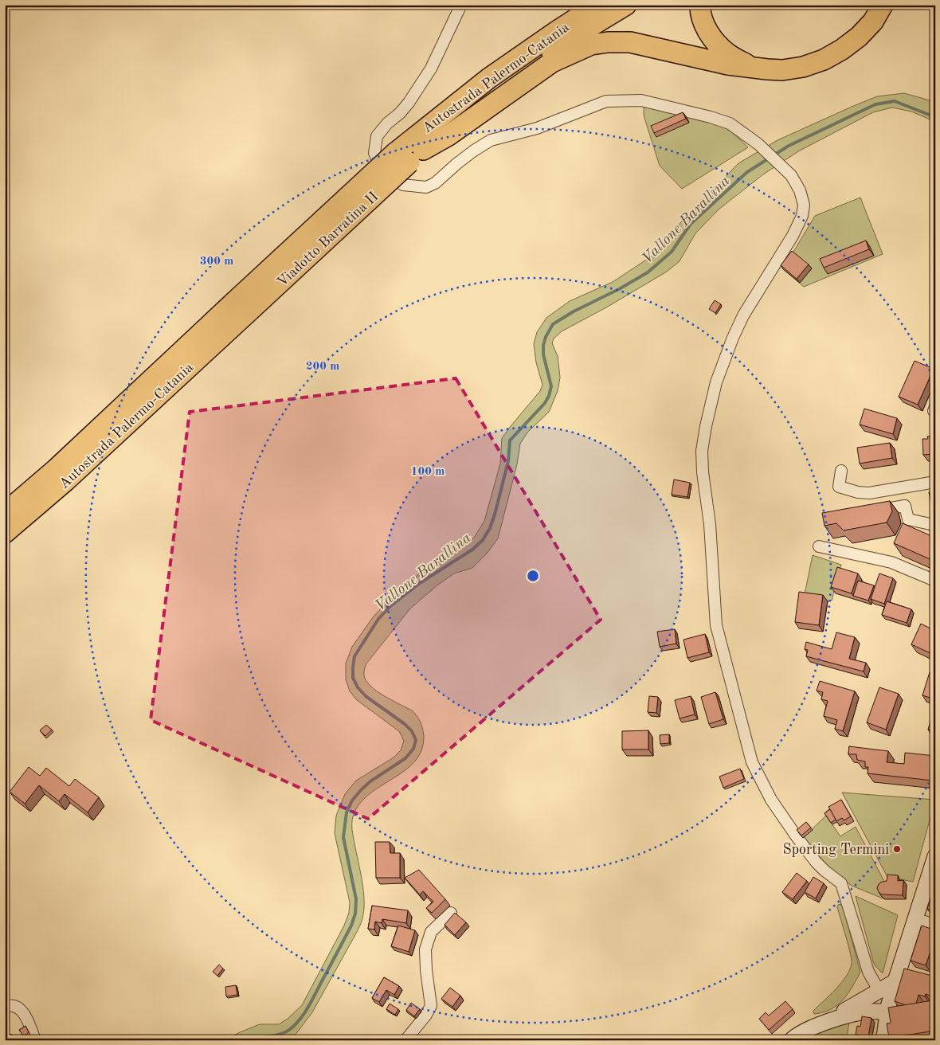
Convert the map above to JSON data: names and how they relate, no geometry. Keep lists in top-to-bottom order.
{
  "streets": {
    "highway": ["Autostrada Palermo-Catania", "Viadotto Barratina II"]
  },
  "crossings": [
    ["Autostrada Palermo-Catania", "Viadotto Barratina II"]
  ],
  "water": ["Vallone Barallina"],
  "places": ["Sporting Termini"],
  "rings": ["300 m", "200 m", "100 m"]
}
